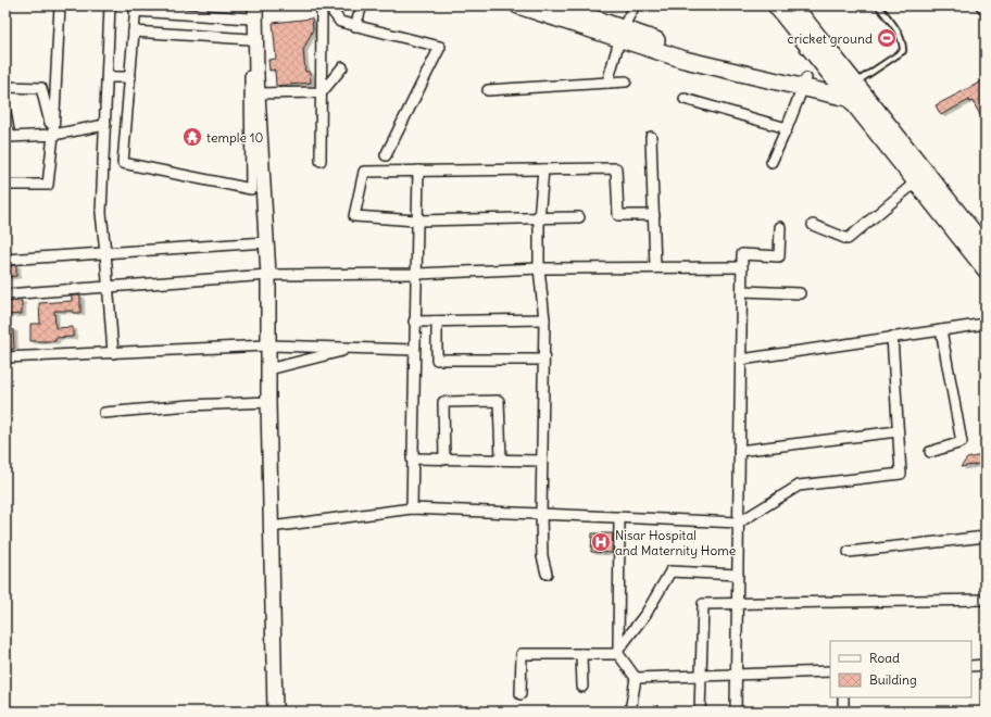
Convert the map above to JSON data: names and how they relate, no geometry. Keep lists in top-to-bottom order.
{
  "places": {
    "sports": ["cricket ground"],
    "temple": ["temple 10"],
    "hospital": ["Nisar Hospital and Maternity Home"]
  },
  "legend": ["Road", "Building"]
}
